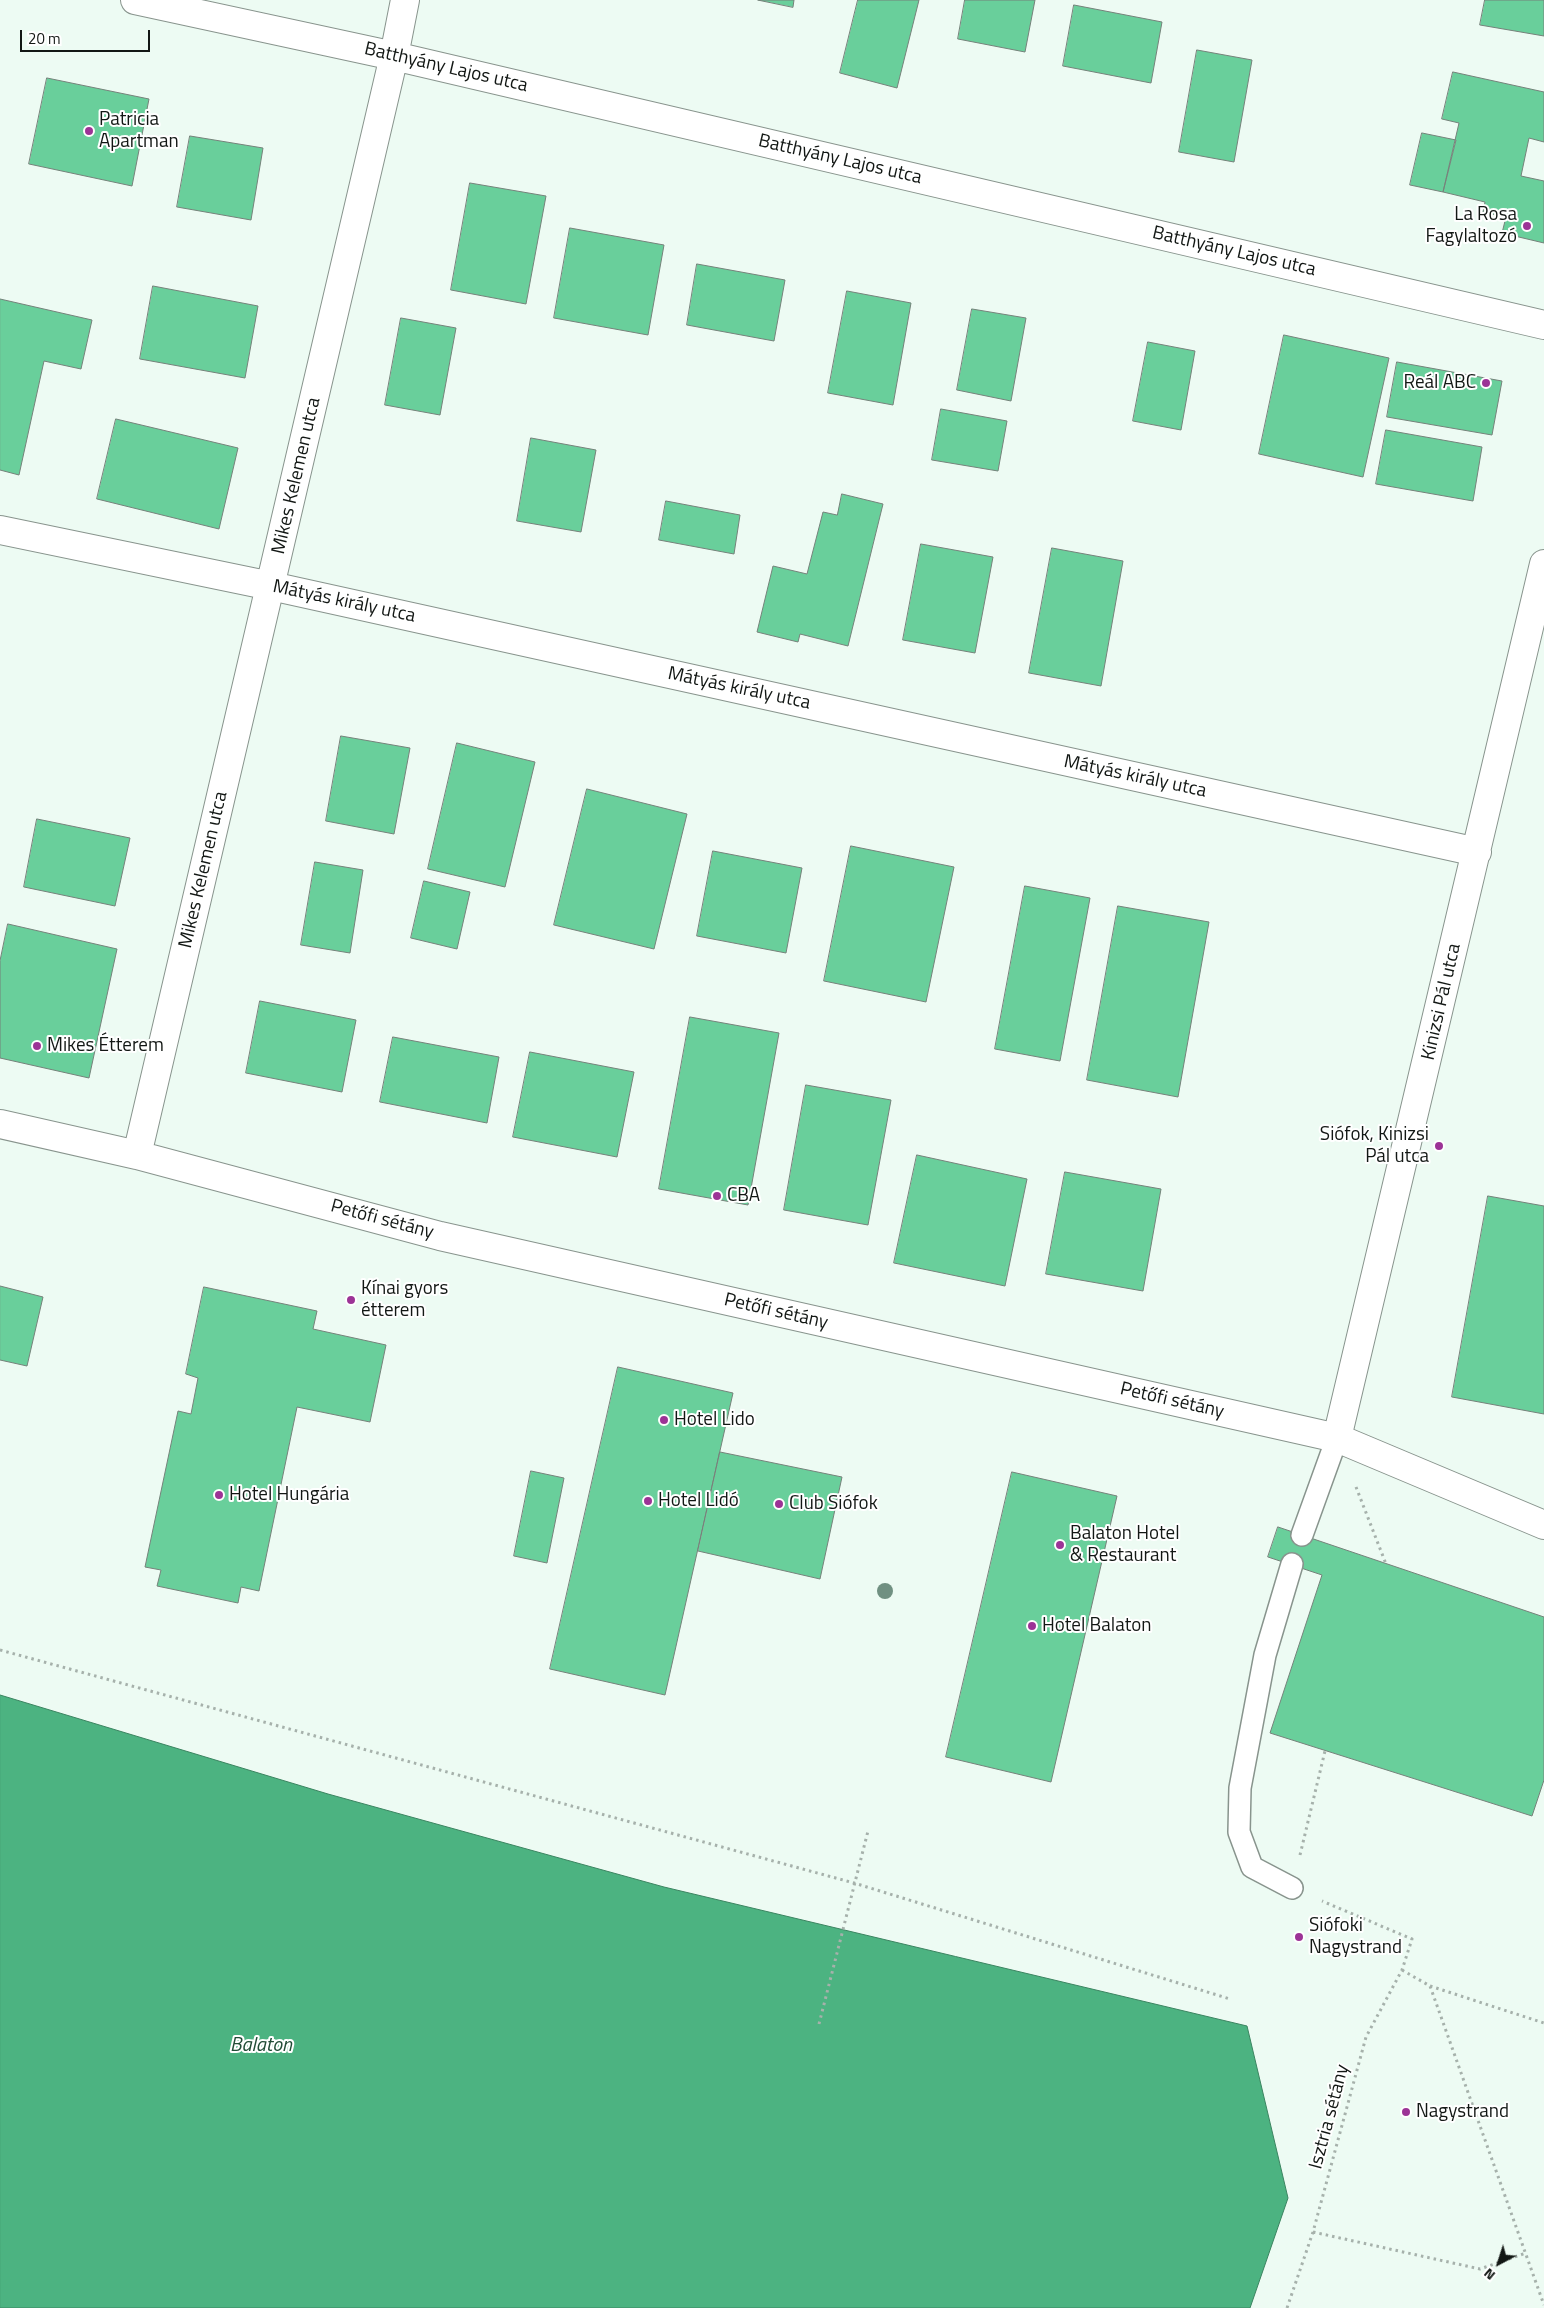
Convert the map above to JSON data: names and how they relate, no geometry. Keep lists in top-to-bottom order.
{
  "streets": {
    "street": [
      "Batthyány Lajos utca",
      "Mikes Kelemen utca",
      "Mátyás király utca",
      "Kinizsi Pál utca",
      "Petőfi sétány"
    ],
    "path": ["Isztria sétány"]
  },
  "crossings": [
    ["Batthyány Lajos utca", "Mikes Kelemen utca"],
    ["Mikes Kelemen utca", "Mátyás király utca"],
    ["Mikes Kelemen utca", "Petőfi sétány"],
    ["Mátyás király utca", "Kinizsi Pál utca"],
    ["Kinizsi Pál utca", "Petőfi sétány"]
  ],
  "water": ["Balaton"],
  "places": [
    "Patricia Apartman",
    "La Rosa Fagylaltozó",
    "Reál ABC",
    "Mikes Étterem",
    "Siófok, Kinizsi Pál utca",
    "CBA",
    "Kínai gyors étterem",
    "Hotel Lido",
    "Hotel Hungária",
    "Hotel Lidó",
    "Club Siófok",
    "Balaton Hotel & Restaurant",
    "Hotel Balaton",
    "Siófoki Nagystrand",
    "Nagystrand"
  ],
  "scale_bar": "20 m",
  "north": "bottom left"
}
